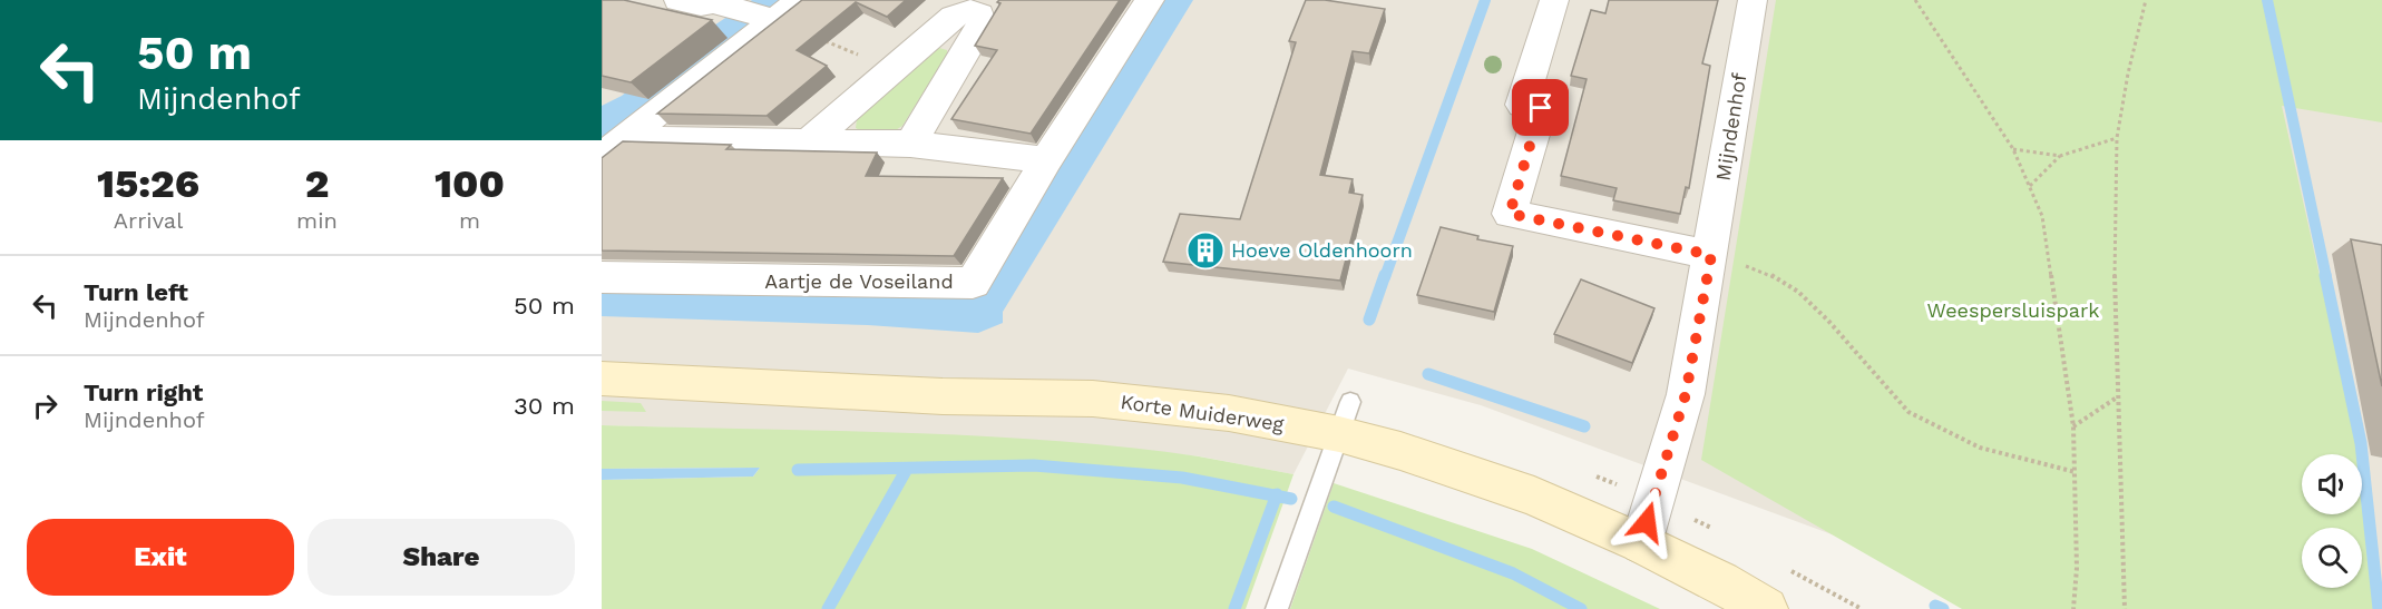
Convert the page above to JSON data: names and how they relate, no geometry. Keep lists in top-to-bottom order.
{
  "streets": {
    "main road": ["Korte Muiderweg"],
    "street": ["Mijndenhof", "Aartje de Voseiland"]
  },
  "crossings": [
    ["Mijndenhof", "Korte Muiderweg"]
  ],
  "parks": ["Weespersluispark"],
  "places": {
    "building": ["Hoeve Oldenhoorn"]
  },
  "page": {
    "turn": ["50 m", "Mijndenhof"],
    "eta": [
      "15:26",
      "Arrival",
      "2",
      "min",
      "100",
      "m"
    ],
    "list": [
      {
        "name": "Turn left",
        "note": "Mijndenhof",
        "value": "50 m"
      },
      {
        "name": "Turn right",
        "note": "Mijndenhof",
        "value": "30 m"
      }
    ],
    "buttons": ["Exit", "Share"]
  }
}
